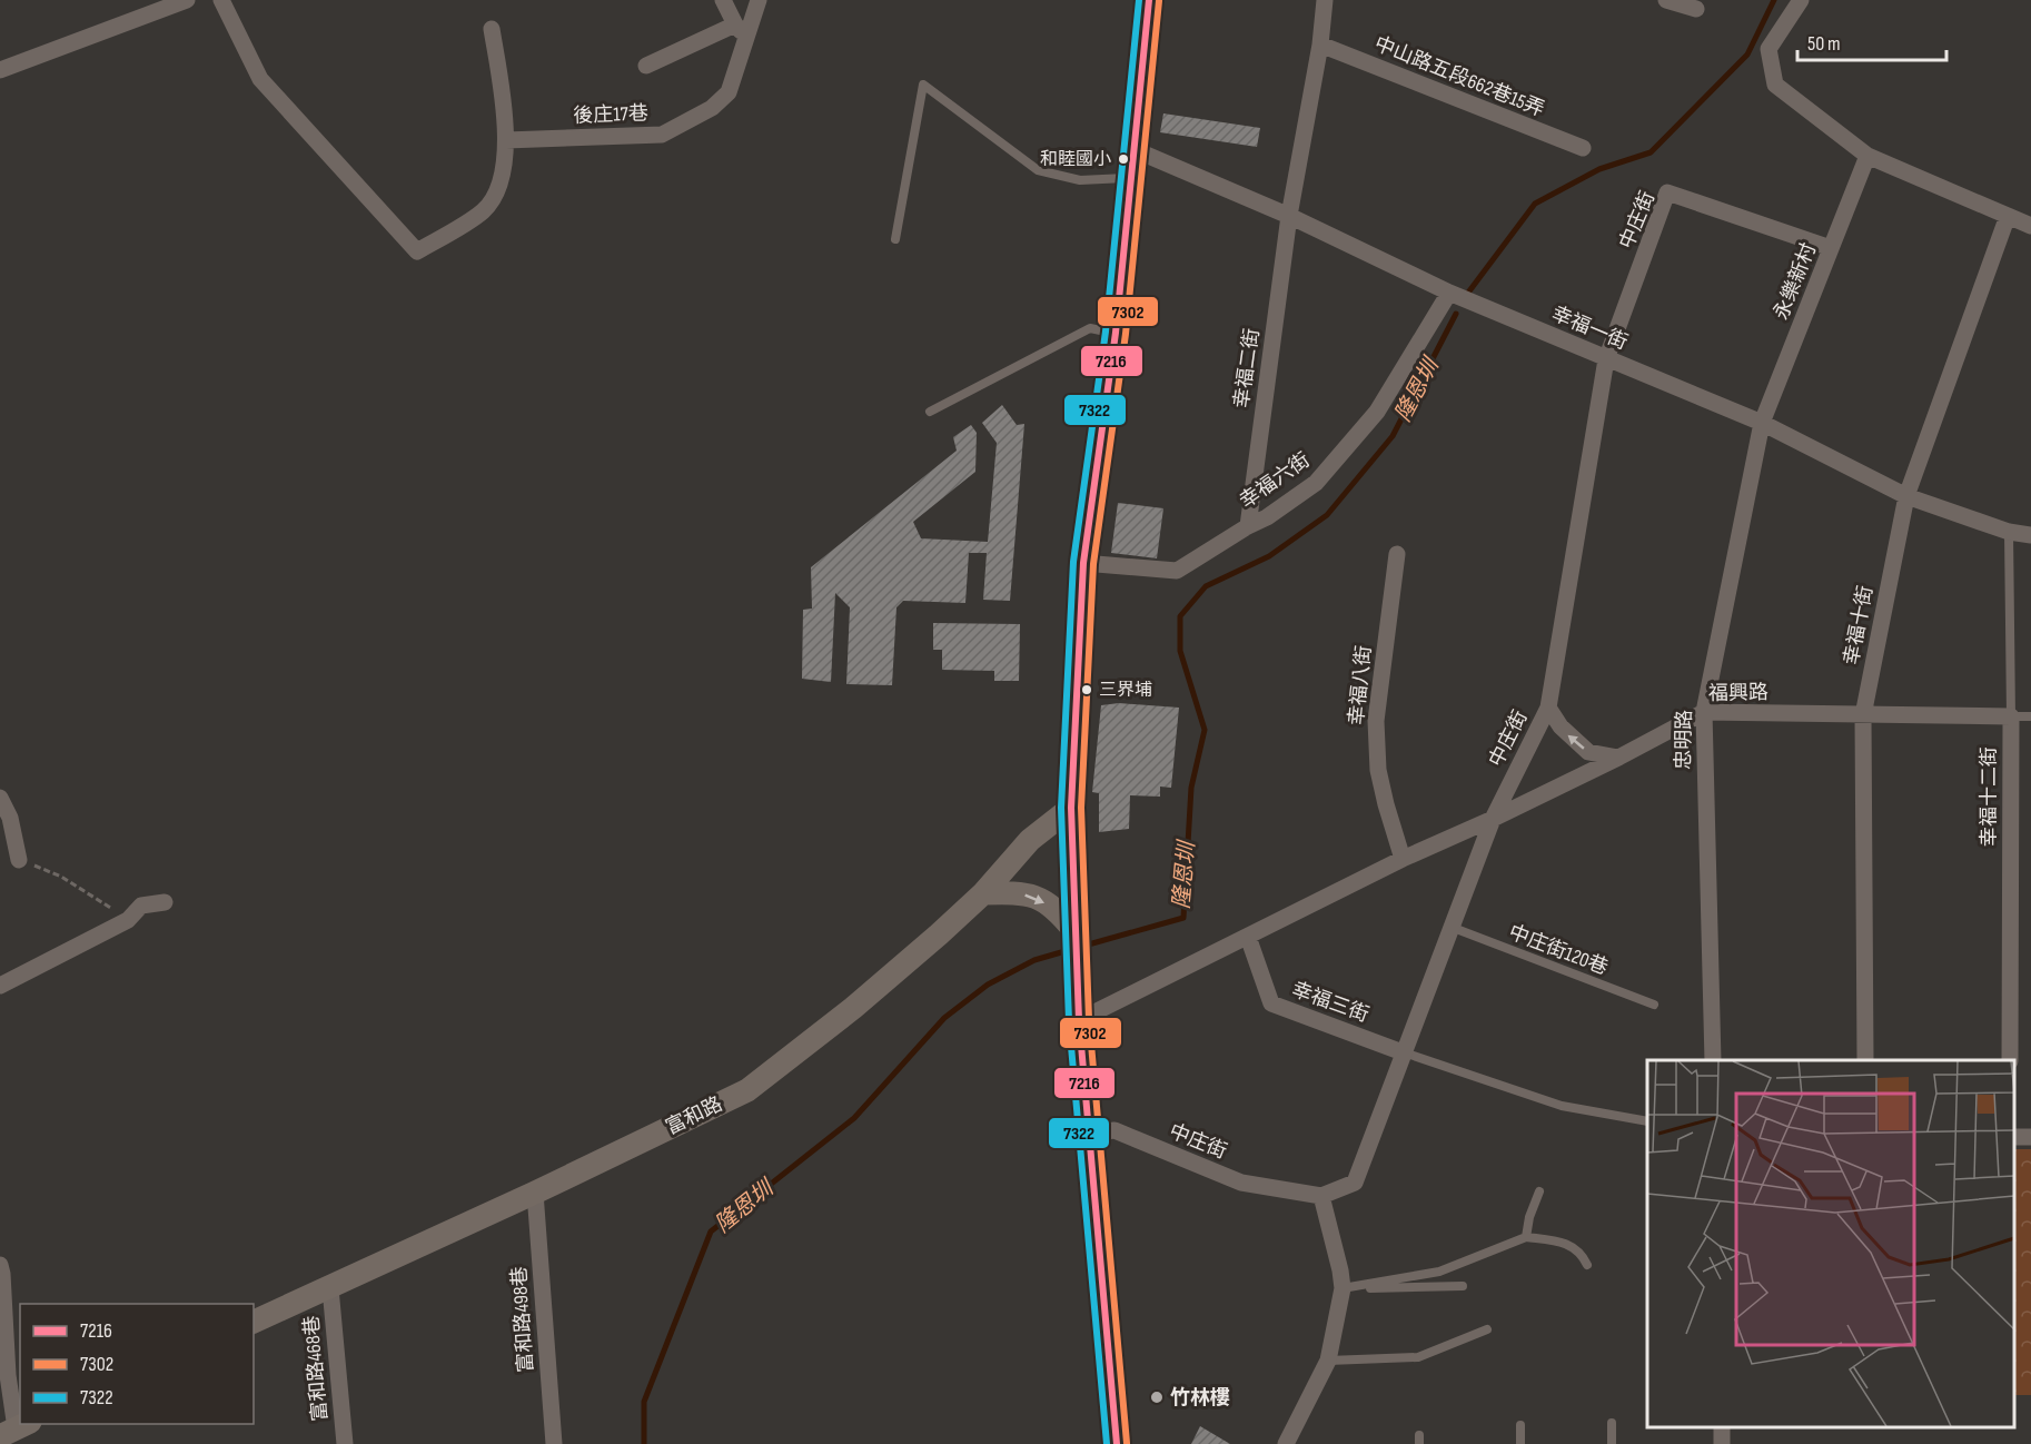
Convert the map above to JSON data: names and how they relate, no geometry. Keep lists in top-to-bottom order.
{
  "streets": {
    "street": [
      "中山路五段662巷15弄",
      "後庄17巷",
      "中庄街",
      "永樂新村",
      "幸福一街",
      "幸福二街",
      "幸福六街",
      "幸福十街",
      "幸福八街",
      "福興路",
      "忠明路",
      "幸福十二街",
      "幸福三街",
      "富和路",
      "富和路498巷",
      "富和路468巷"
    ],
    "lane": ["中庄街120巷"]
  },
  "crossings": [
    ["中庄街", "永樂新村"],
    ["中庄街", "幸福一街"],
    ["中庄街", "福興路"],
    ["中庄街", "中庄街120巷"],
    ["中庄街", "幸福三街"],
    ["永樂新村", "幸福一街"],
    ["永樂新村", "忠明路"],
    ["幸福一街", "幸福二街"],
    ["幸福一街", "幸福六街"],
    ["幸福一街", "幸福十街"],
    ["幸福一街", "忠明路"],
    ["幸福一街", "幸福十二街"],
    ["幸福二街", "幸福六街"],
    ["幸福十街", "福興路"],
    ["幸福八街", "福興路"],
    ["福興路", "忠明路"],
    ["福興路", "幸福十二街"],
    ["福興路", "幸福三街"],
    ["富和路", "富和路498巷"],
    ["富和路", "富和路468巷"]
  ],
  "water": ["隆恩圳"],
  "places": ["和睦國小", "三界埔", "竹林樓"],
  "lines": ["transit line 7216", "transit line 7322", "transit line 7302"],
  "legend": ["7216", "7302", "7322"],
  "scale_bar": "50 m"
}
